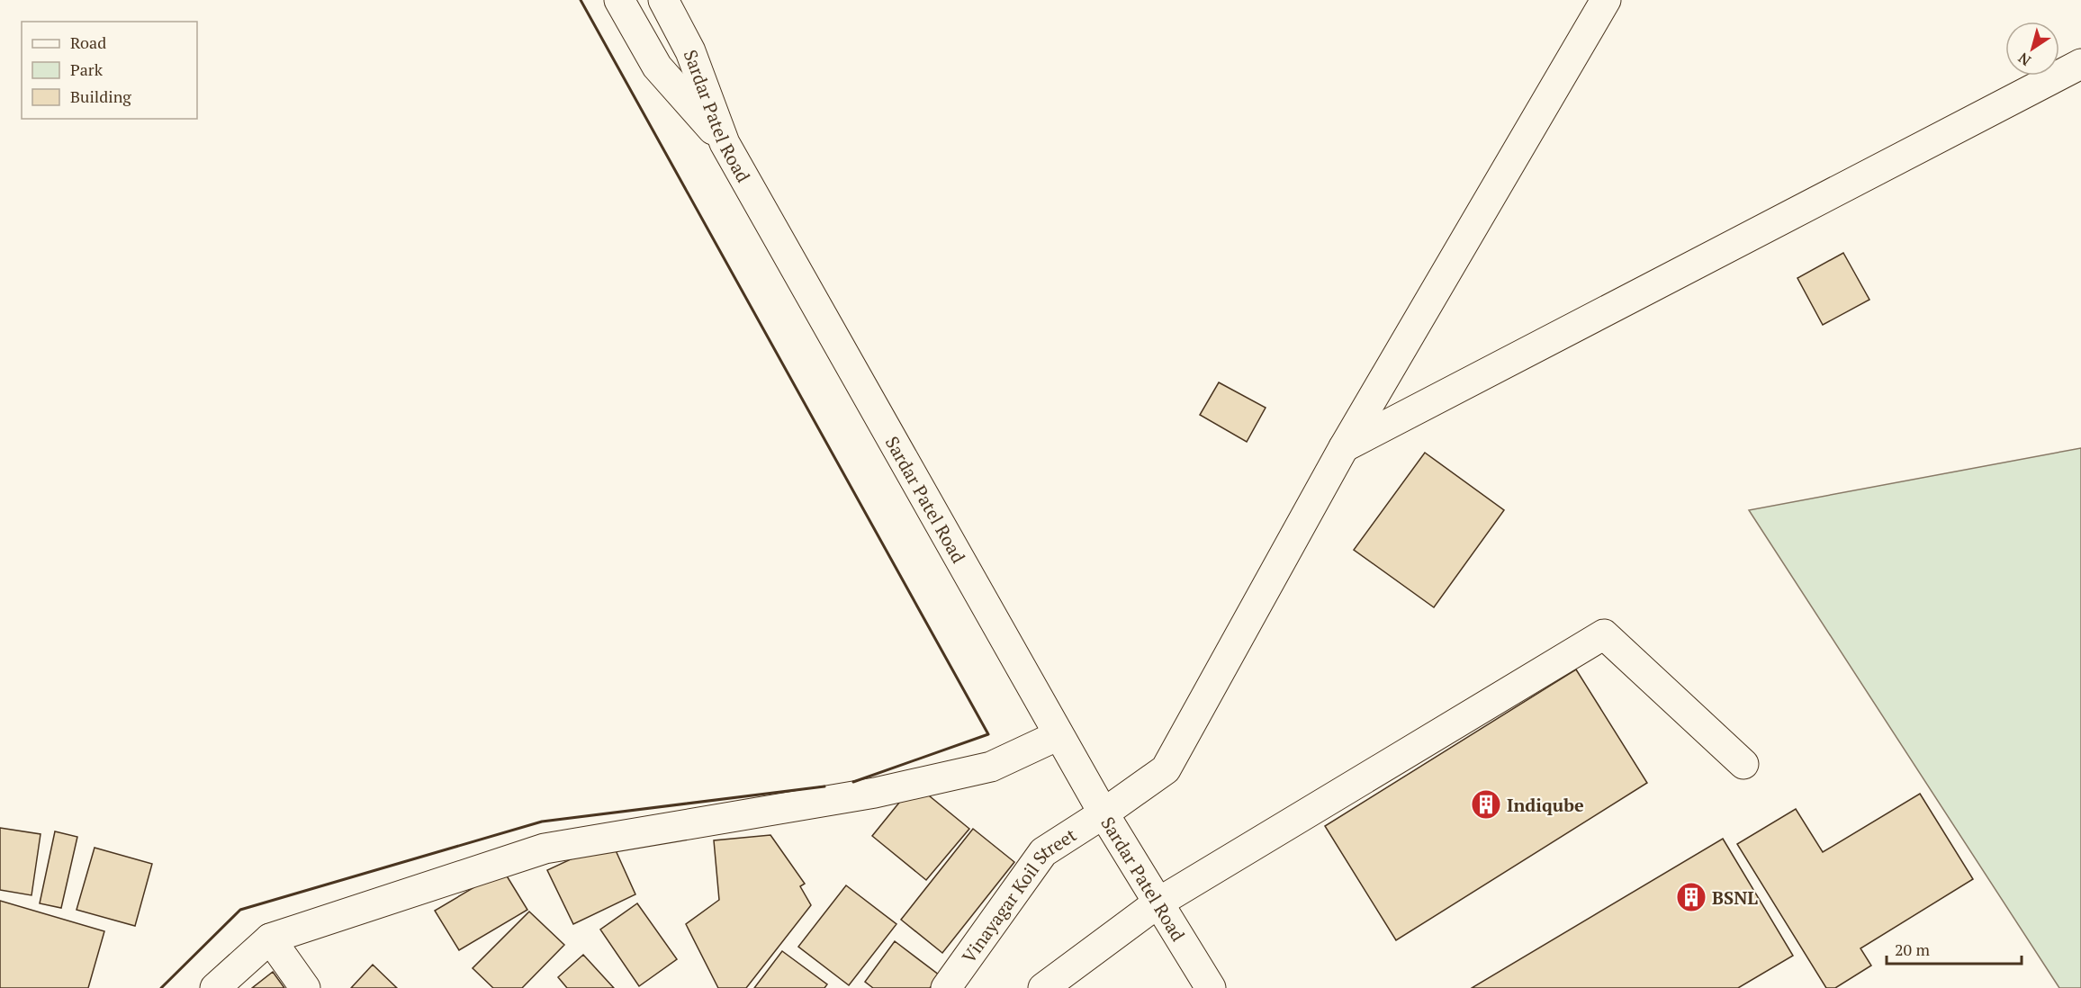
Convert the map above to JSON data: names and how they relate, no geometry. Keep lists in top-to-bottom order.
{
  "streets": {
    "main road": ["Sardar Patel Road", "Vinayagar Koil Street"]
  },
  "crossings": [
    ["Sardar Patel Road", "Vinayagar Koil Street"]
  ],
  "places": {
    "building": ["Indiqube", "BSNL"]
  },
  "legend": ["Road", "Park", "Building"],
  "scale_bar": "20 m",
  "north": "bottom left"
}
